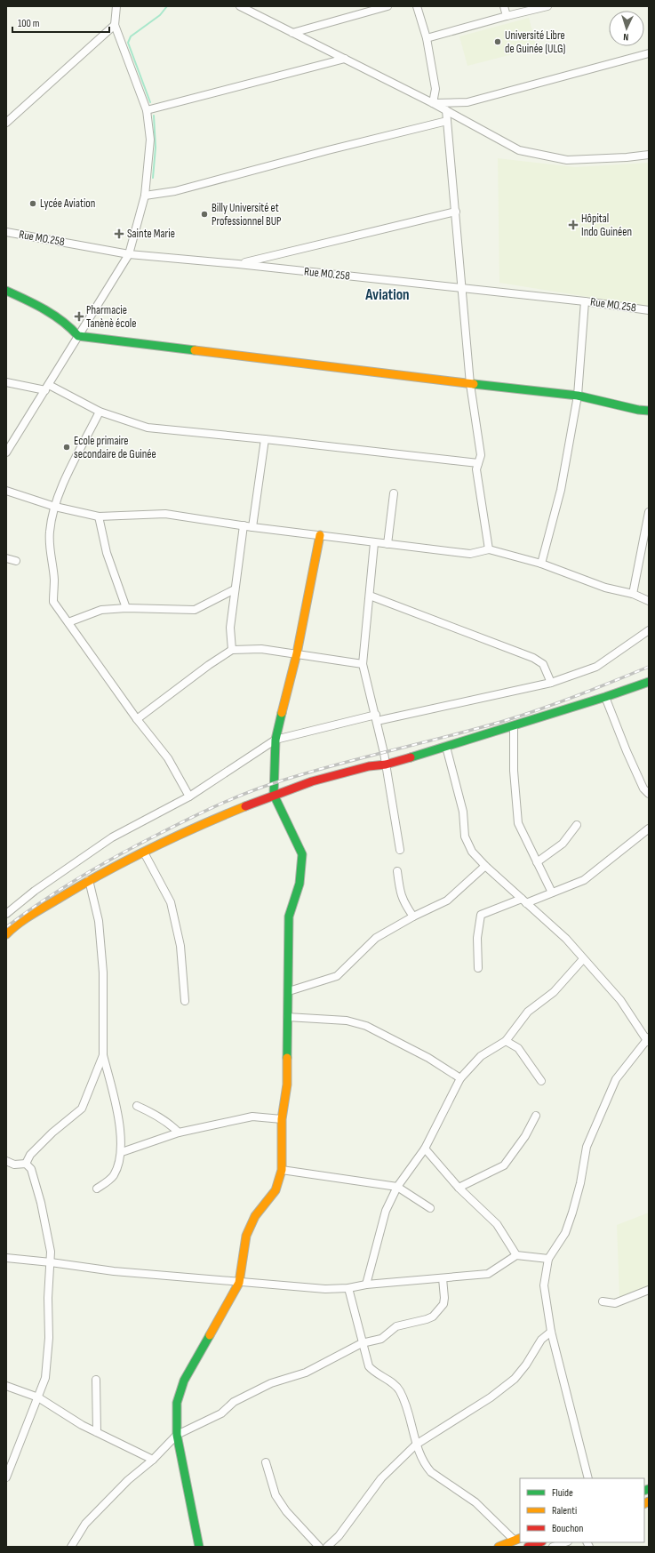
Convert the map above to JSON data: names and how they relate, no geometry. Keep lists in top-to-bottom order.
{
  "streets": {
    "street": ["Rue MO.258"]
  },
  "districts": ["Aviation"],
  "places": {
    "other": [
      "Université Libre de Guinée (ULG)",
      "Lycée Aviation",
      "Billy Université et Professionnel BUP",
      "Ecole primaire secondaire de Guinée"
    ],
    "health": ["Hôpital Indo Guinéen", "Sainte Marie", "Pharmacie Tanènè école"]
  },
  "legend": ["Fluide", "Ralenti", "Bouchon"],
  "scale_bar": "100 m",
  "north": "bottom"
}
